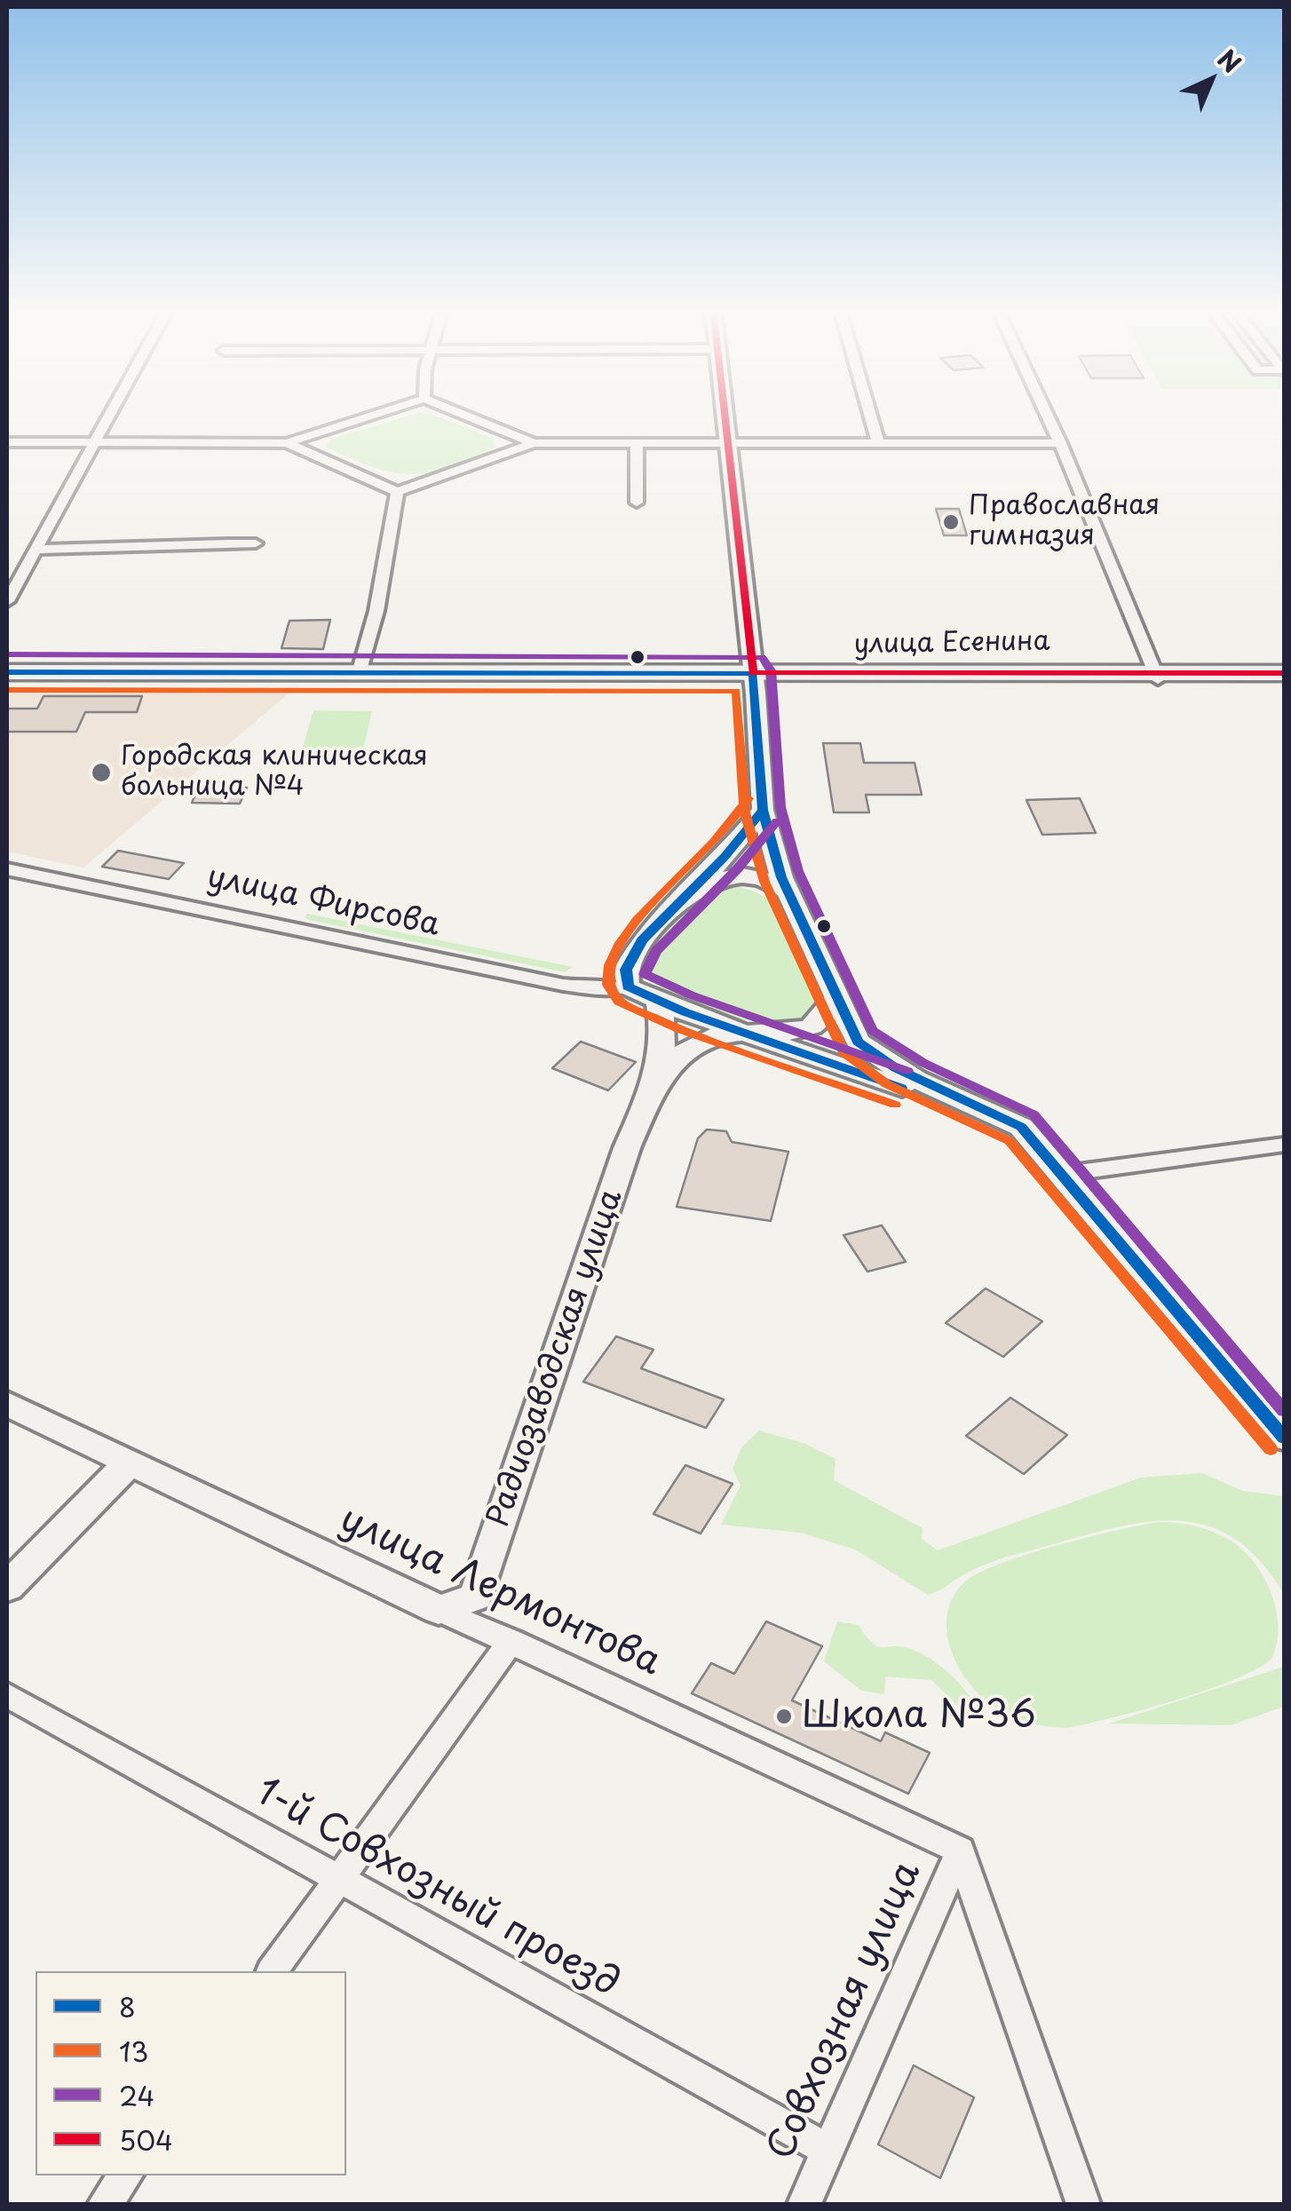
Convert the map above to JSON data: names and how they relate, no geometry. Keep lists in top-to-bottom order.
{
  "streets": {
    "main road": ["улица Есенина", "Радиозаводская улица", "улица Лермонтова"],
    "street": ["улица Фирсова", "1-й Совхозный проезд", "Совхозная улица"]
  },
  "crossings": [
    ["Радиозаводская улица", "улица Лермонтова"],
    ["улица Лермонтова", "Совхозная улица"],
    ["1-й Совхозный проезд", "Совхозная улица"]
  ],
  "places": ["Православная гимназия", "Городская клиническая больница №4", "Школа №36"],
  "lines": [
    "transit line 504",
    "transit line 24",
    "transit line 8",
    "transit line 13"
  ],
  "legend": [
    "8",
    "13",
    "24",
    "504"
  ],
  "north": "top right"
}
